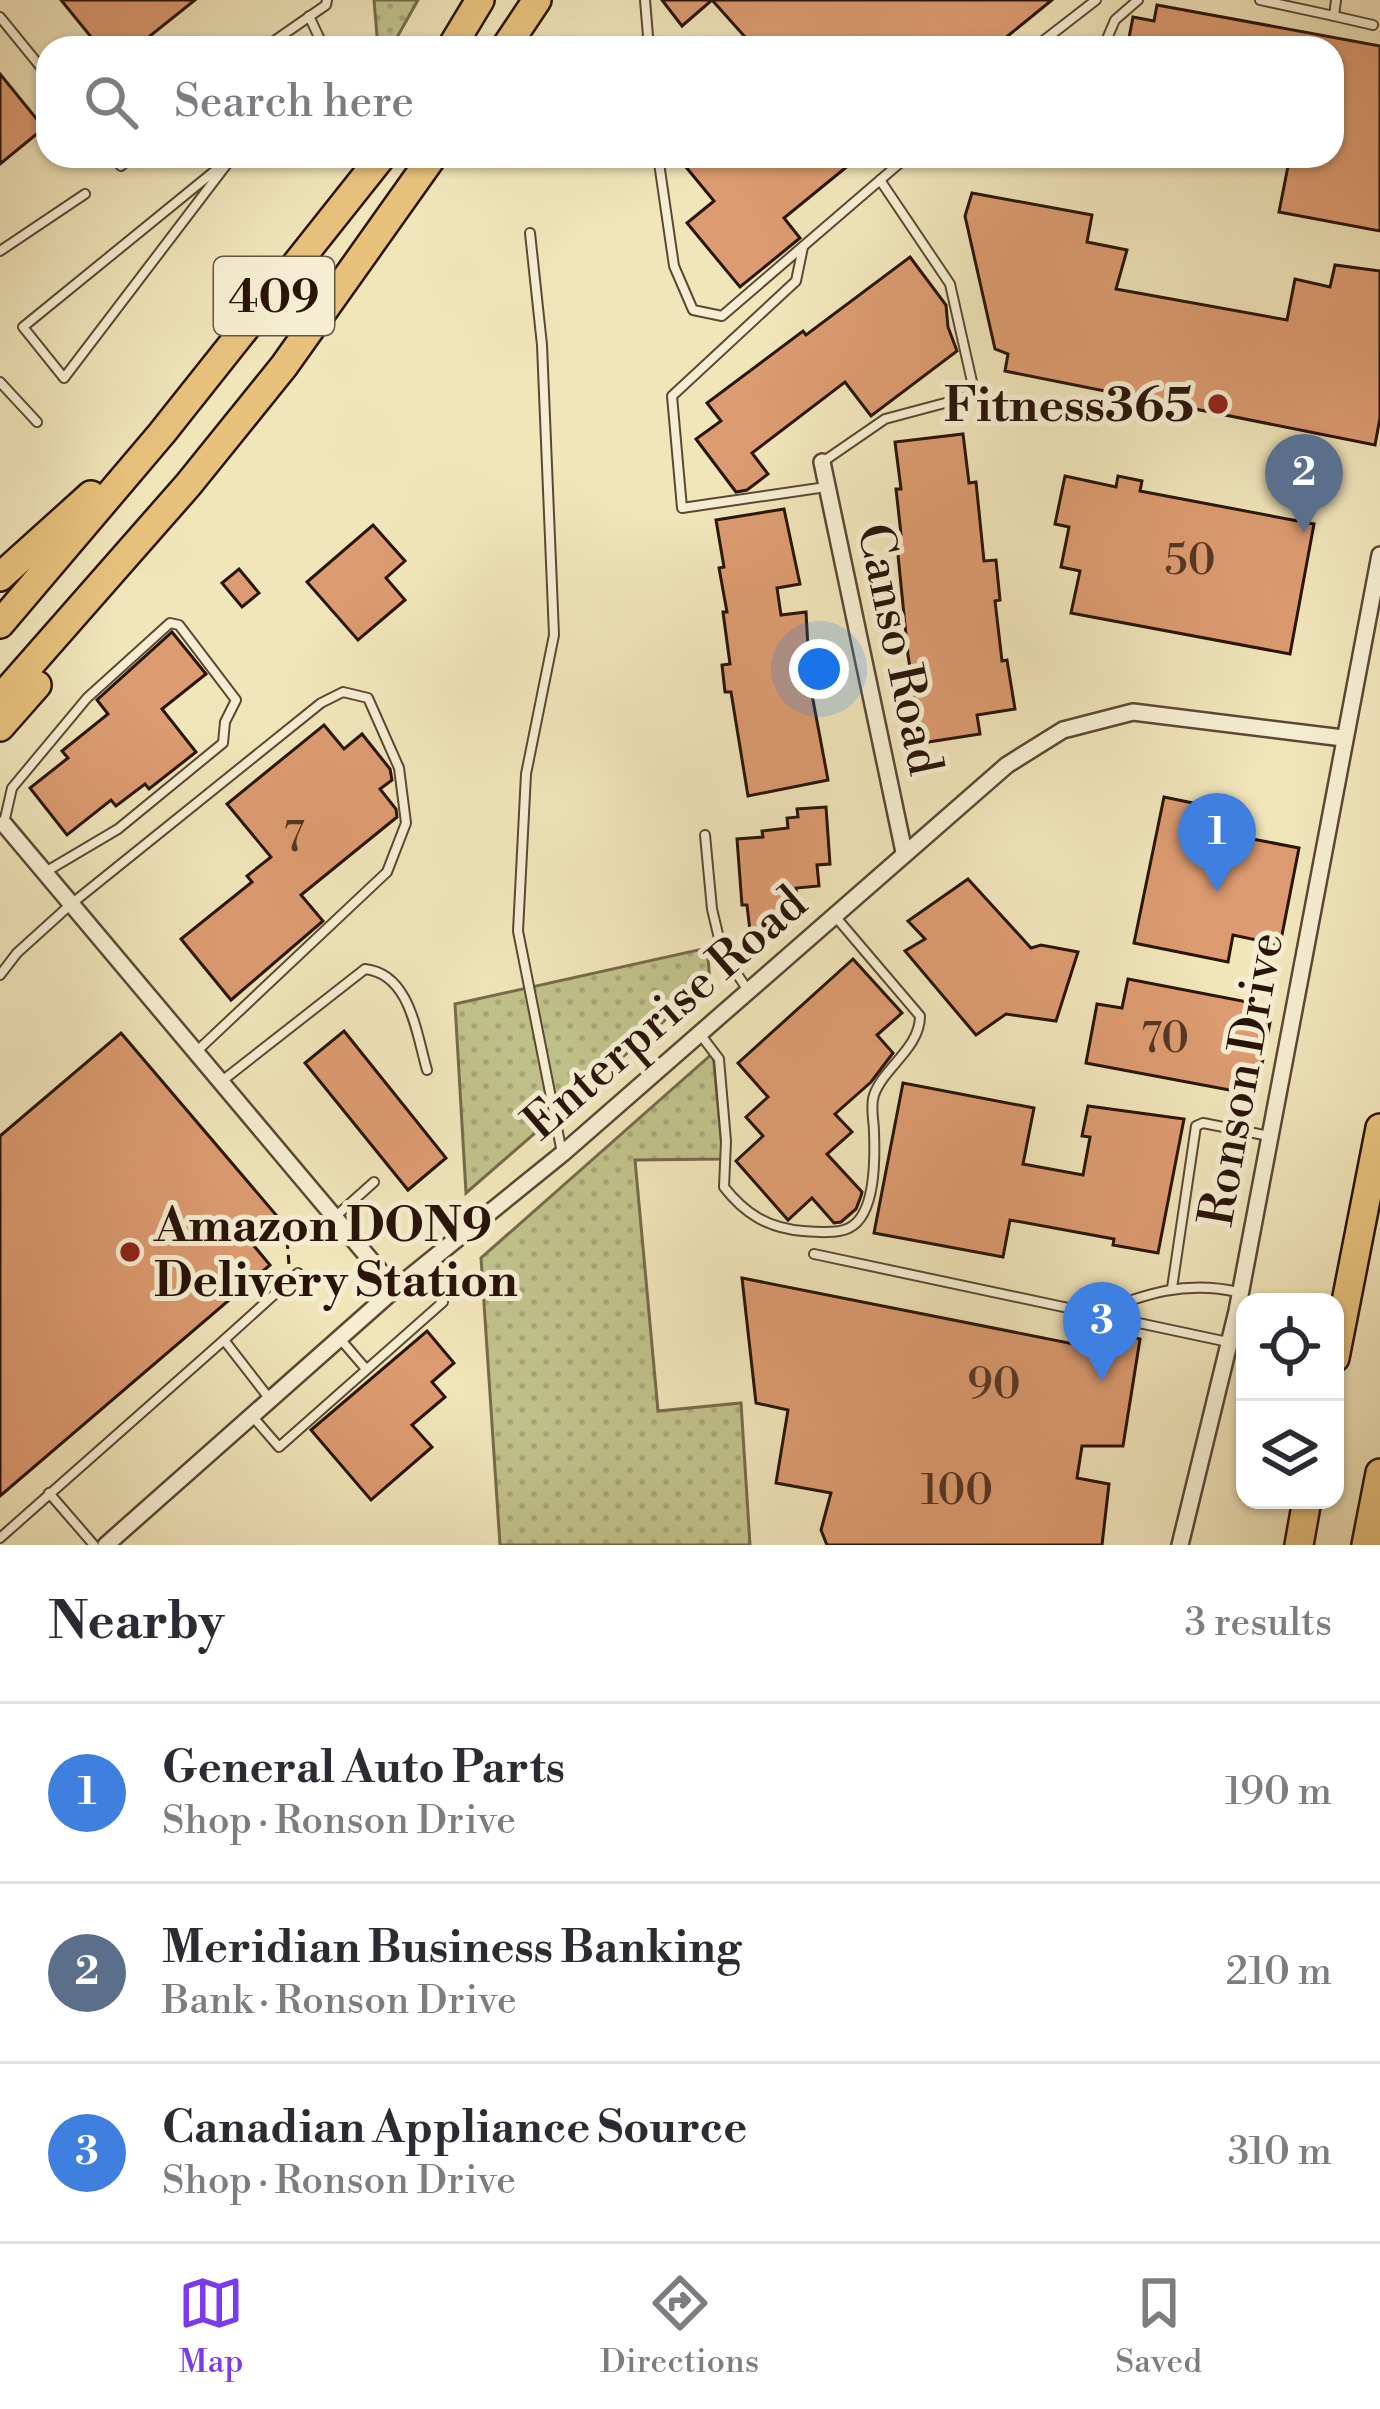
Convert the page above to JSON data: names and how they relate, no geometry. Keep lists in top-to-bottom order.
{
  "streets": {
    "highway": ["409"],
    "street": ["Canso Road", "Enterprise Road", "Ronson Drive"]
  },
  "crossings": [
    ["Canso Road", "Enterprise Road"],
    ["Enterprise Road", "Ronson Drive"]
  ],
  "places": ["Fitness365", "Amazon DON9 Delivery Station"],
  "house_numbers": [
    "50",
    "7",
    "70",
    "90",
    "100"
  ],
  "page": {
    "search": "Search here",
    "pins": ["2", "1", "3"],
    "heading": ["Nearby", "3 results"],
    "list": [
      {
        "mark": "1",
        "name": "General Auto Parts",
        "note": "Shop · Ronson Drive",
        "value": "190 m"
      },
      {
        "mark": "2",
        "name": "Meridian Business Banking",
        "note": "Bank · Ronson Drive",
        "value": "210 m"
      },
      {
        "mark": "3",
        "name": "Canadian Appliance Source",
        "note": "Shop · Ronson Drive",
        "value": "310 m"
      }
    ],
    "nav": ["Map", "Directions", "Saved"]
  }
}
